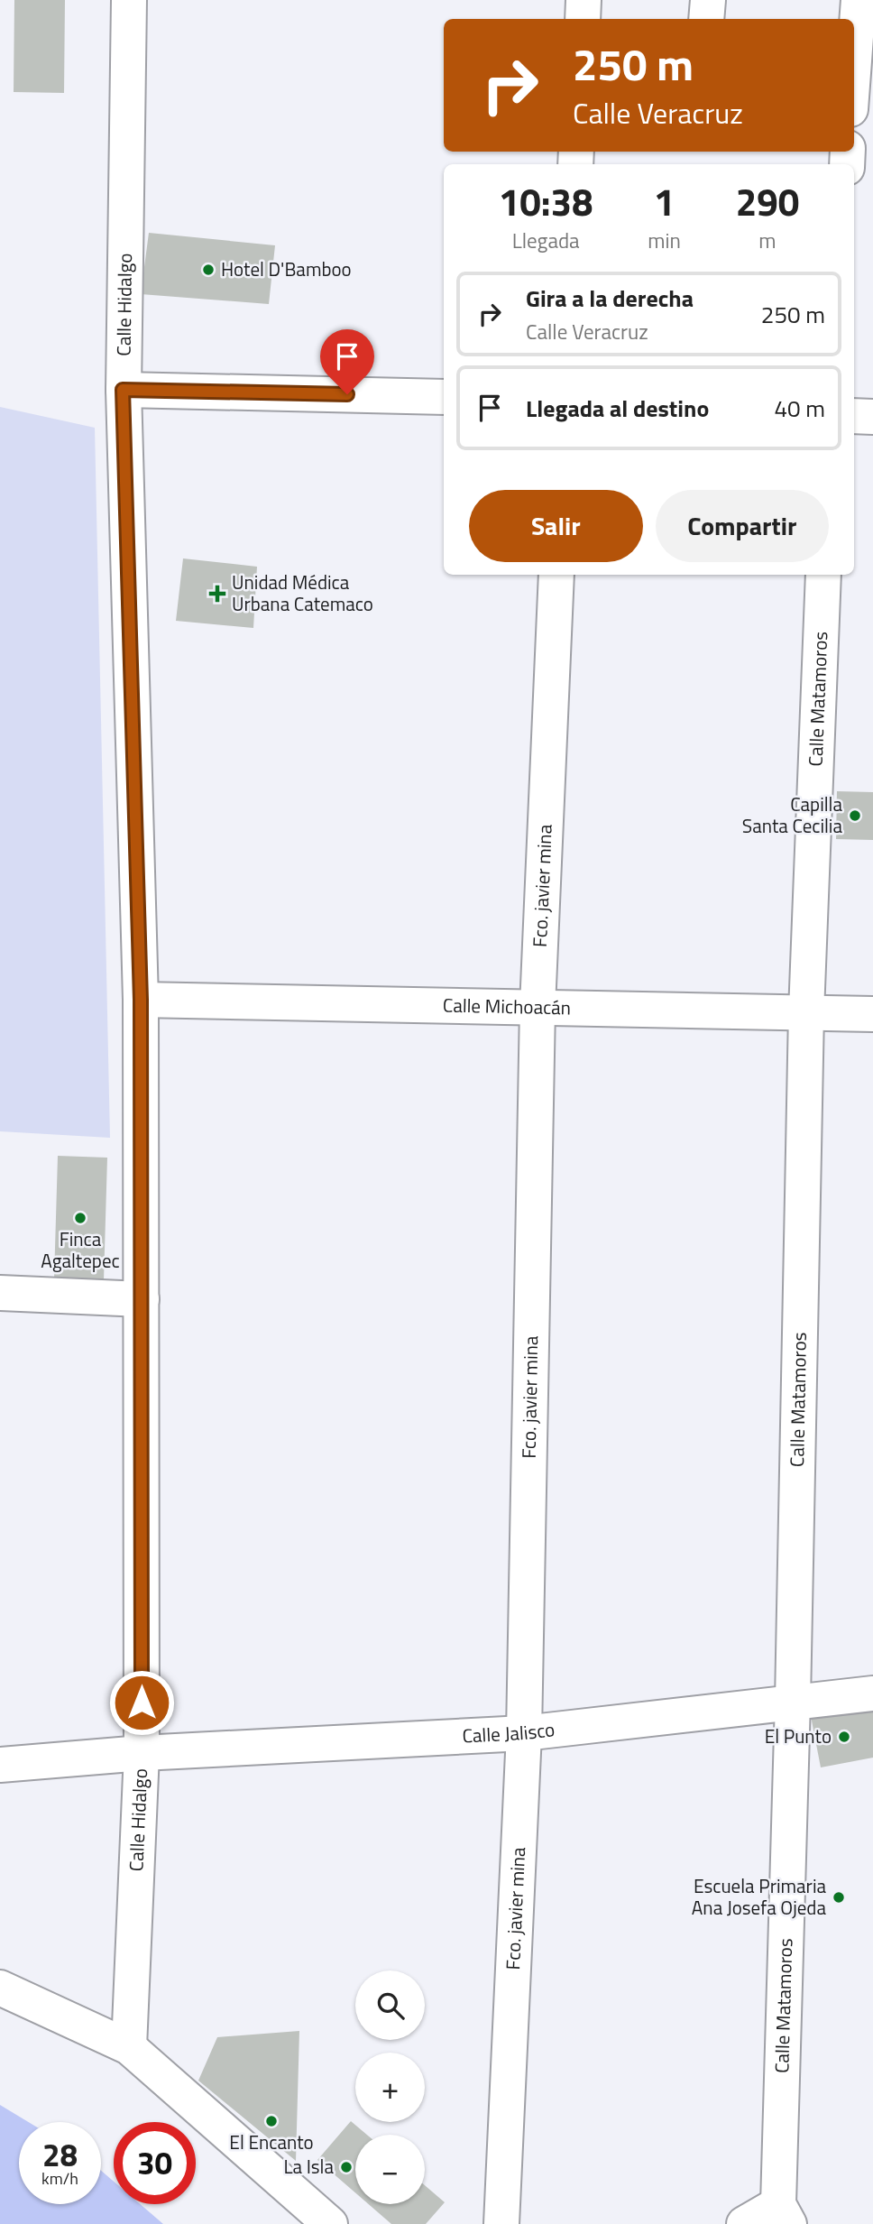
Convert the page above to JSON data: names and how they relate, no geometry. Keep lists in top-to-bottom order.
{
  "streets": {
    "street": [
      "Calle Hidalgo",
      "Calle Matamoros",
      "Fco. javier mina",
      "Calle Michoacán",
      "Calle Jalisco"
    ]
  },
  "crossings": [
    ["Calle Hidalgo", "Calle Michoacán"],
    ["Calle Hidalgo", "Calle Jalisco"],
    ["Calle Matamoros", "Calle Michoacán"],
    ["Calle Matamoros", "Calle Jalisco"],
    ["Fco. javier mina", "Calle Michoacán"],
    ["Fco. javier mina", "Calle Jalisco"]
  ],
  "places": {
    "other": [
      "Hotel D'Bamboo",
      "Capilla Santa Cecilia",
      "Finca Agaltepec",
      "El Punto",
      "Escuela Primaria Ana Josefa Ojeda",
      "El Encanto",
      "La Isla"
    ],
    "health": ["Unidad Médica Urbana Catemaco"]
  },
  "page": {
    "turn": ["250 m", "Calle Veracruz"],
    "eta": [
      "10:38",
      "Llegada",
      "1",
      "min",
      "290",
      "m"
    ],
    "list": [
      {
        "name": "Gira a la derecha",
        "note": "Calle Veracruz",
        "value": "250 m"
      },
      {
        "name": "Llegada al destino",
        "value": "40 m"
      }
    ],
    "buttons": ["Salir", "Compartir"],
    "map_buttons": ["+", "−"],
    "speed": "28 km/h",
    "limit": "30"
  }
}
